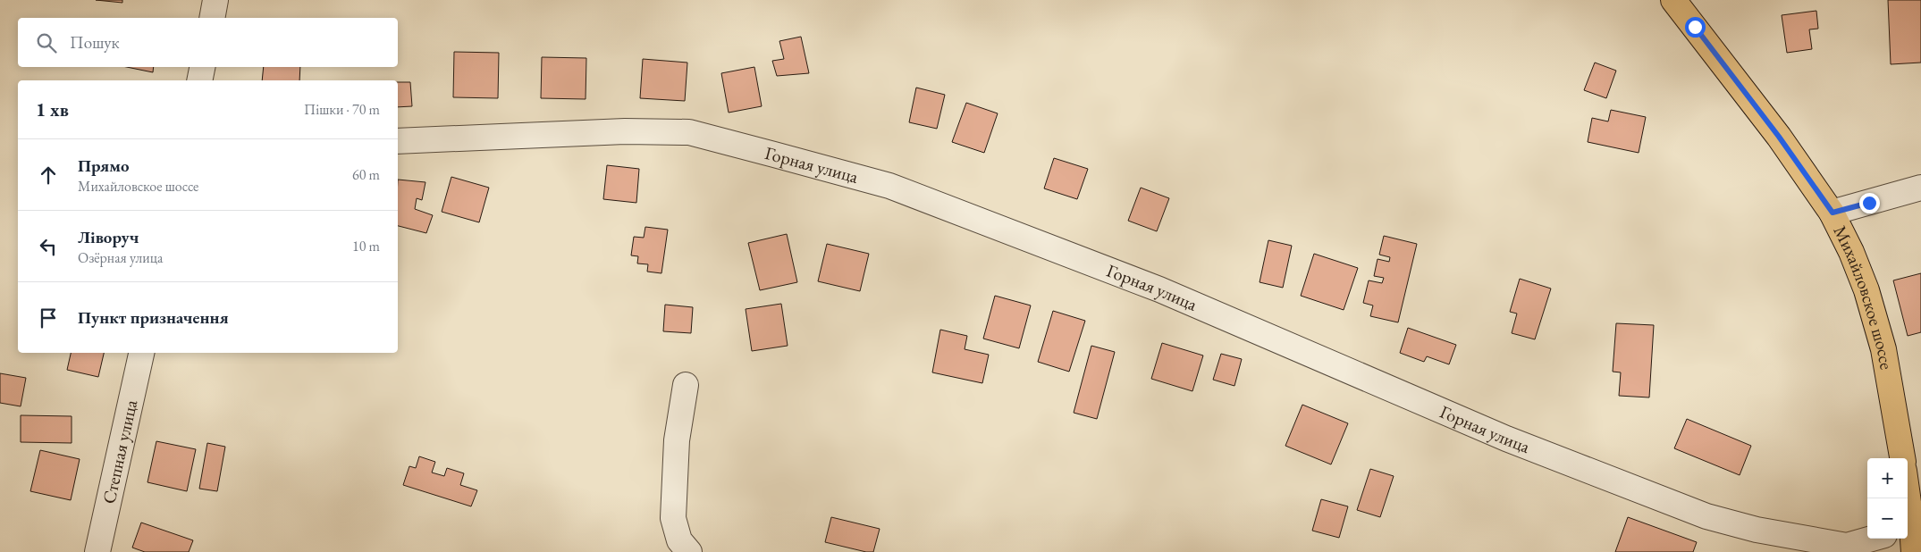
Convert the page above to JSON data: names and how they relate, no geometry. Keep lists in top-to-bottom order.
{
  "streets": {
    "main road": ["Михайловское шоссе"],
    "street": ["Горная улица", "Степная улица"]
  },
  "page": {
    "search": "Пошук",
    "heading": ["1 хв", "Пішки · 70 m"],
    "list": [
      ["Прямо", "Михайловское шоссе", "60 m"],
      ["Ліворуч", "Озёрная улица", "10 m"],
      "Пункт призначення"
    ],
    "map_buttons": ["+", "−"]
  }
}
